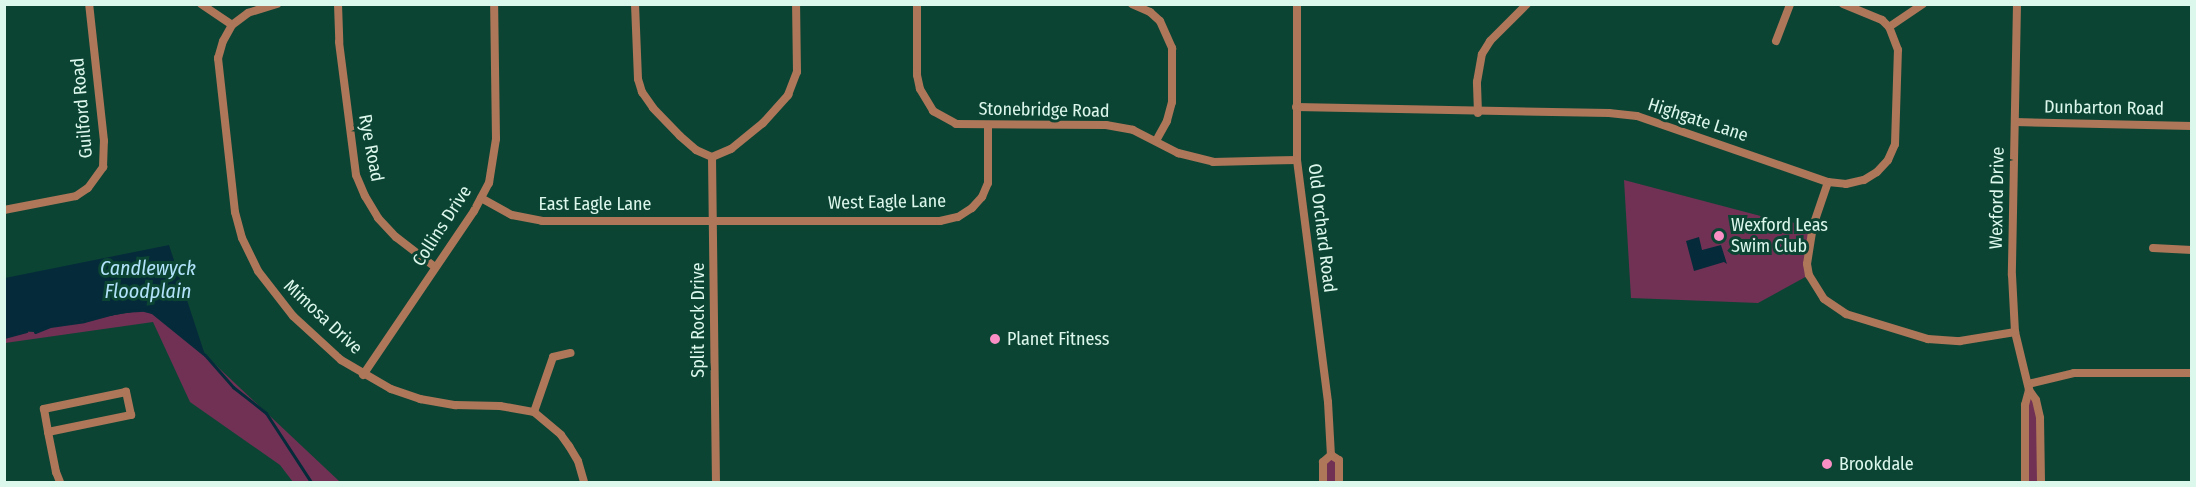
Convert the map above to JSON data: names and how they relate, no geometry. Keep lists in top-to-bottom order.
{
  "streets": {
    "street": [
      "Guilford Road",
      "Dunbarton Road",
      "Stonebridge Road",
      "Highgate Lane",
      "Rye Road",
      "Wexford Drive",
      "West Eagle Lane",
      "East Eagle Lane",
      "Collins Drive",
      "Old Orchard Road",
      "Mimosa Drive",
      "Split Rock Drive"
    ]
  },
  "crossings": [
    ["Dunbarton Road", "Wexford Drive"],
    ["Stonebridge Road", "West Eagle Lane"],
    ["Stonebridge Road", "Old Orchard Road"],
    ["Highgate Lane", "Old Orchard Road"],
    ["Rye Road", "Collins Drive"],
    ["West Eagle Lane", "East Eagle Lane"],
    ["West Eagle Lane", "Split Rock Drive"],
    ["East Eagle Lane", "Collins Drive"],
    ["East Eagle Lane", "Split Rock Drive"],
    ["Collins Drive", "Mimosa Drive"]
  ],
  "water": ["Candlewyck Floodplain"],
  "places": ["Wexford Leas Swim Club", "Planet Fitness", "Brookdale"]
}
